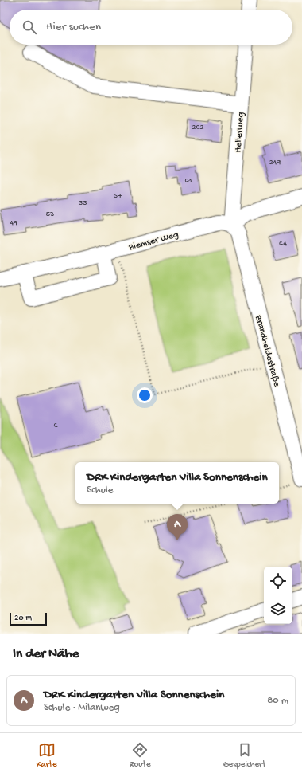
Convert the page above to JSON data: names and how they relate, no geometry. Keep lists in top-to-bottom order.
{
  "streets": {
    "street": ["Hellerweg", "Biemser Weg", "Brandheidestraße"]
  },
  "crossings": [
    ["Hellerweg", "Biemser Weg"],
    ["Hellerweg", "Brandheidestraße"],
    ["Biemser Weg", "Brandheidestraße"]
  ],
  "house_numbers": [
    "262",
    "249",
    "61",
    "57",
    "55",
    "53",
    "49",
    "64",
    "6"
  ],
  "scale_bar": "20 m",
  "page": {
    "search": "Hier suchen",
    "popup": ["DRK Kindergarten Villa Sonnenschein", "Schule"],
    "pins": "A",
    "scale": "20 m",
    "heading": "In der Nähe",
    "list": [
      {
        "mark": "A",
        "name": "DRK Kindergarten Villa Sonnenschein",
        "note": "Schule · Milanweg",
        "value": "80 m"
      }
    ],
    "nav": ["Karte", "Route", "Gespeichert"]
  }
}
